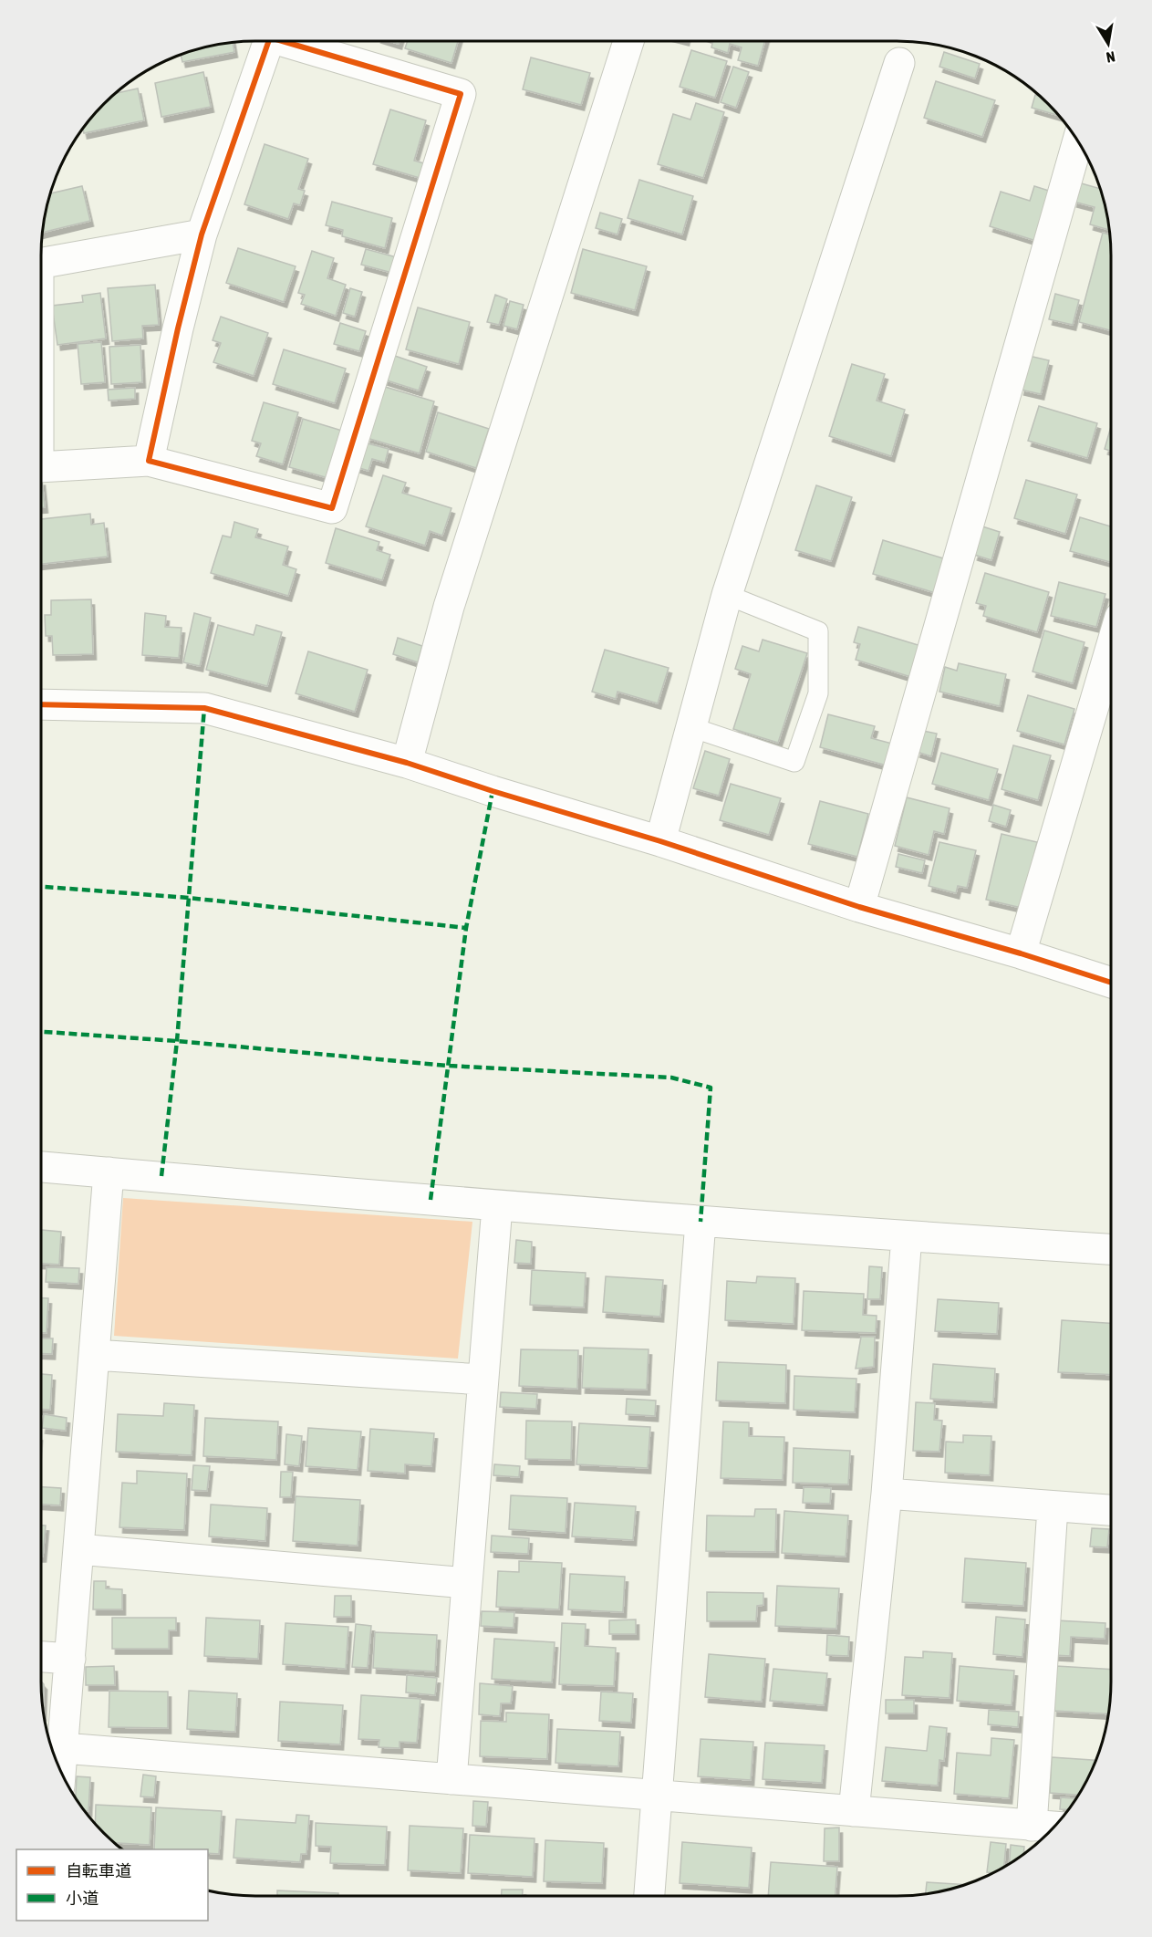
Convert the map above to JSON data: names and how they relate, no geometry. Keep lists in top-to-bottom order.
{
  "legend": ["自転車道", "小道"],
  "north": "bottom"
}
